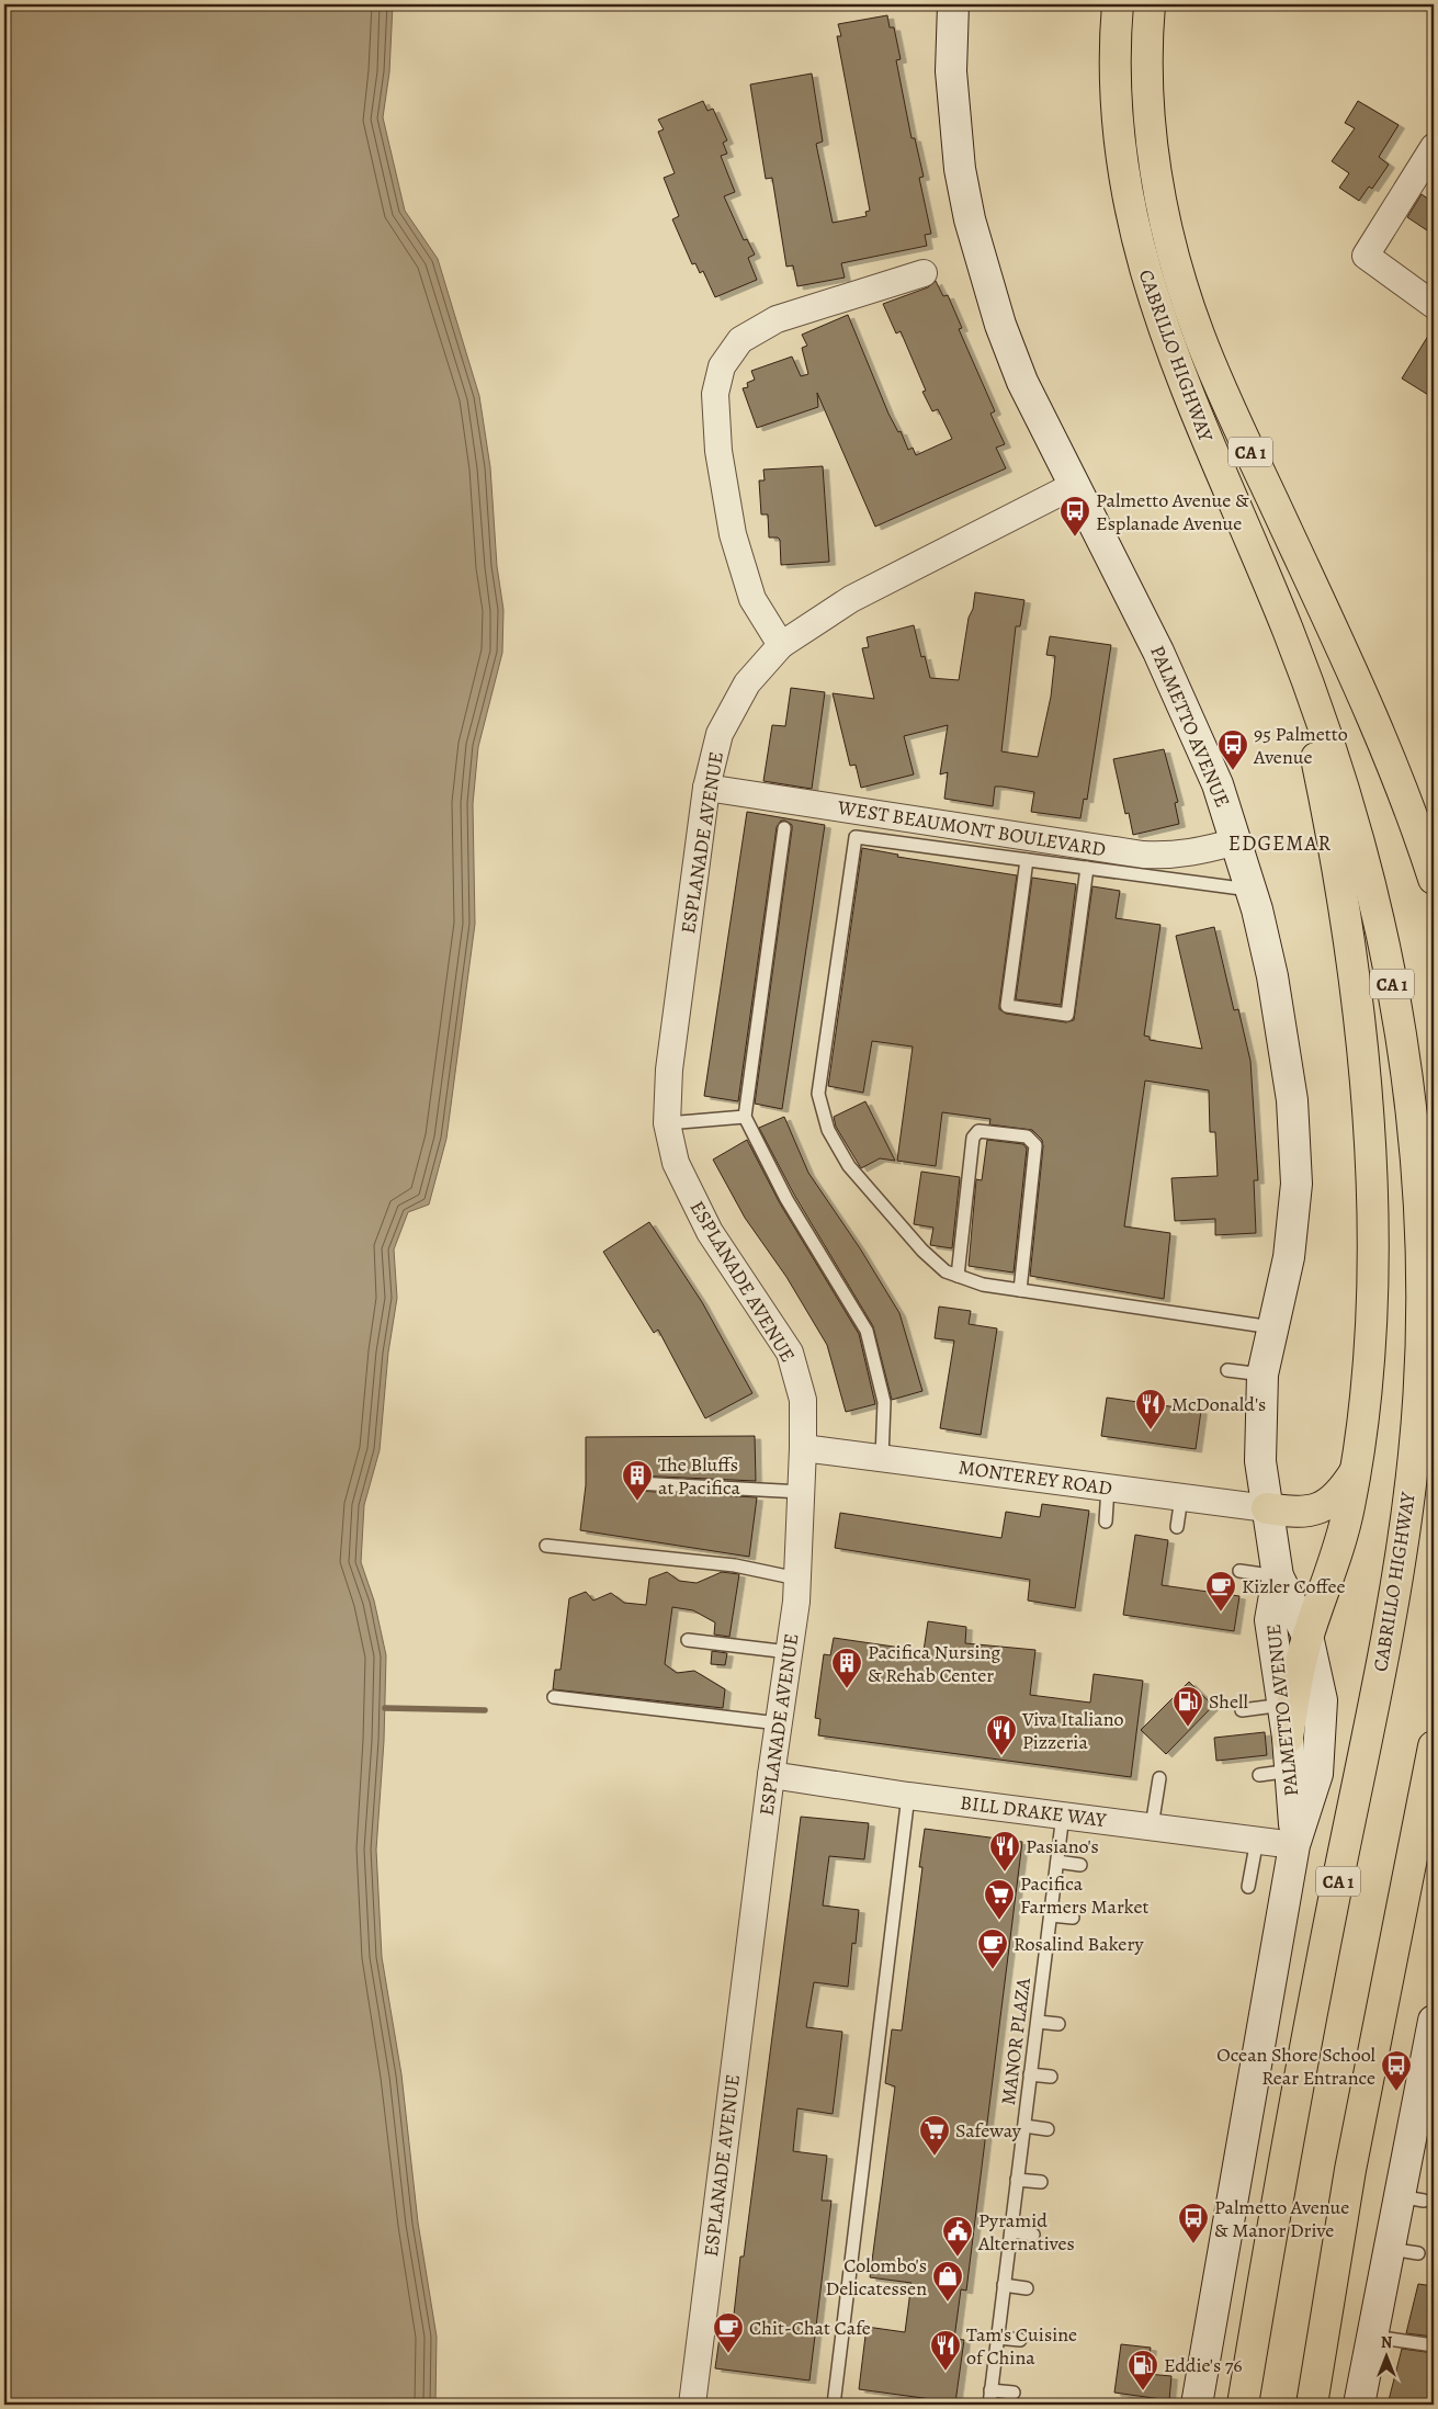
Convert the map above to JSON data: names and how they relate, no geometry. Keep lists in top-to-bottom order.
{
  "streets": {
    "highway": ["CABRILLO HIGHWAY", "CA 1"],
    "street": [
      "PALMETTO AVENUE",
      "WEST BEAUMONT BOULEVARD",
      "ESPLANADE AVENUE",
      "MONTEREY ROAD",
      "BILL DRAKE WAY"
    ],
    "lane": ["MANOR PLAZA"]
  },
  "crossings": [
    ["PALMETTO AVENUE", "WEST BEAUMONT BOULEVARD"],
    ["PALMETTO AVENUE", "ESPLANADE AVENUE"],
    ["PALMETTO AVENUE", "MONTEREY ROAD"],
    ["PALMETTO AVENUE", "BILL DRAKE WAY"],
    ["WEST BEAUMONT BOULEVARD", "ESPLANADE AVENUE"],
    ["ESPLANADE AVENUE", "MONTEREY ROAD"],
    ["ESPLANADE AVENUE", "BILL DRAKE WAY"],
    ["BILL DRAKE WAY", "MANOR PLAZA"]
  ],
  "districts": ["EDGEMAR"],
  "places": {
    "bus stop": [
      "Palmetto Avenue & Esplanade Avenue",
      "95 Palmetto Avenue",
      "Ocean Shore School Rear Entrance",
      "Palmetto Avenue & Manor Drive"
    ],
    "restaurant": [
      "McDonald's",
      "Viva Italiano Pizzeria",
      "Pasiano's",
      "Tam's Cuisine of China"
    ],
    "building": ["The Bluffs at Pacifica", "Pacifica Nursing & Rehab Center"],
    "cafe": ["Kizler Coffee", "Rosalind Bakery", "Chit-Chat Cafe"],
    "fuel station": ["Shell", "Eddie's 76"],
    "supermarket": ["Pacifica Farmers Market", "Safeway"],
    "public building": ["Pyramid Alternatives"],
    "shop": ["Colombo's Delicatessen"]
  },
  "north": "top"
}
